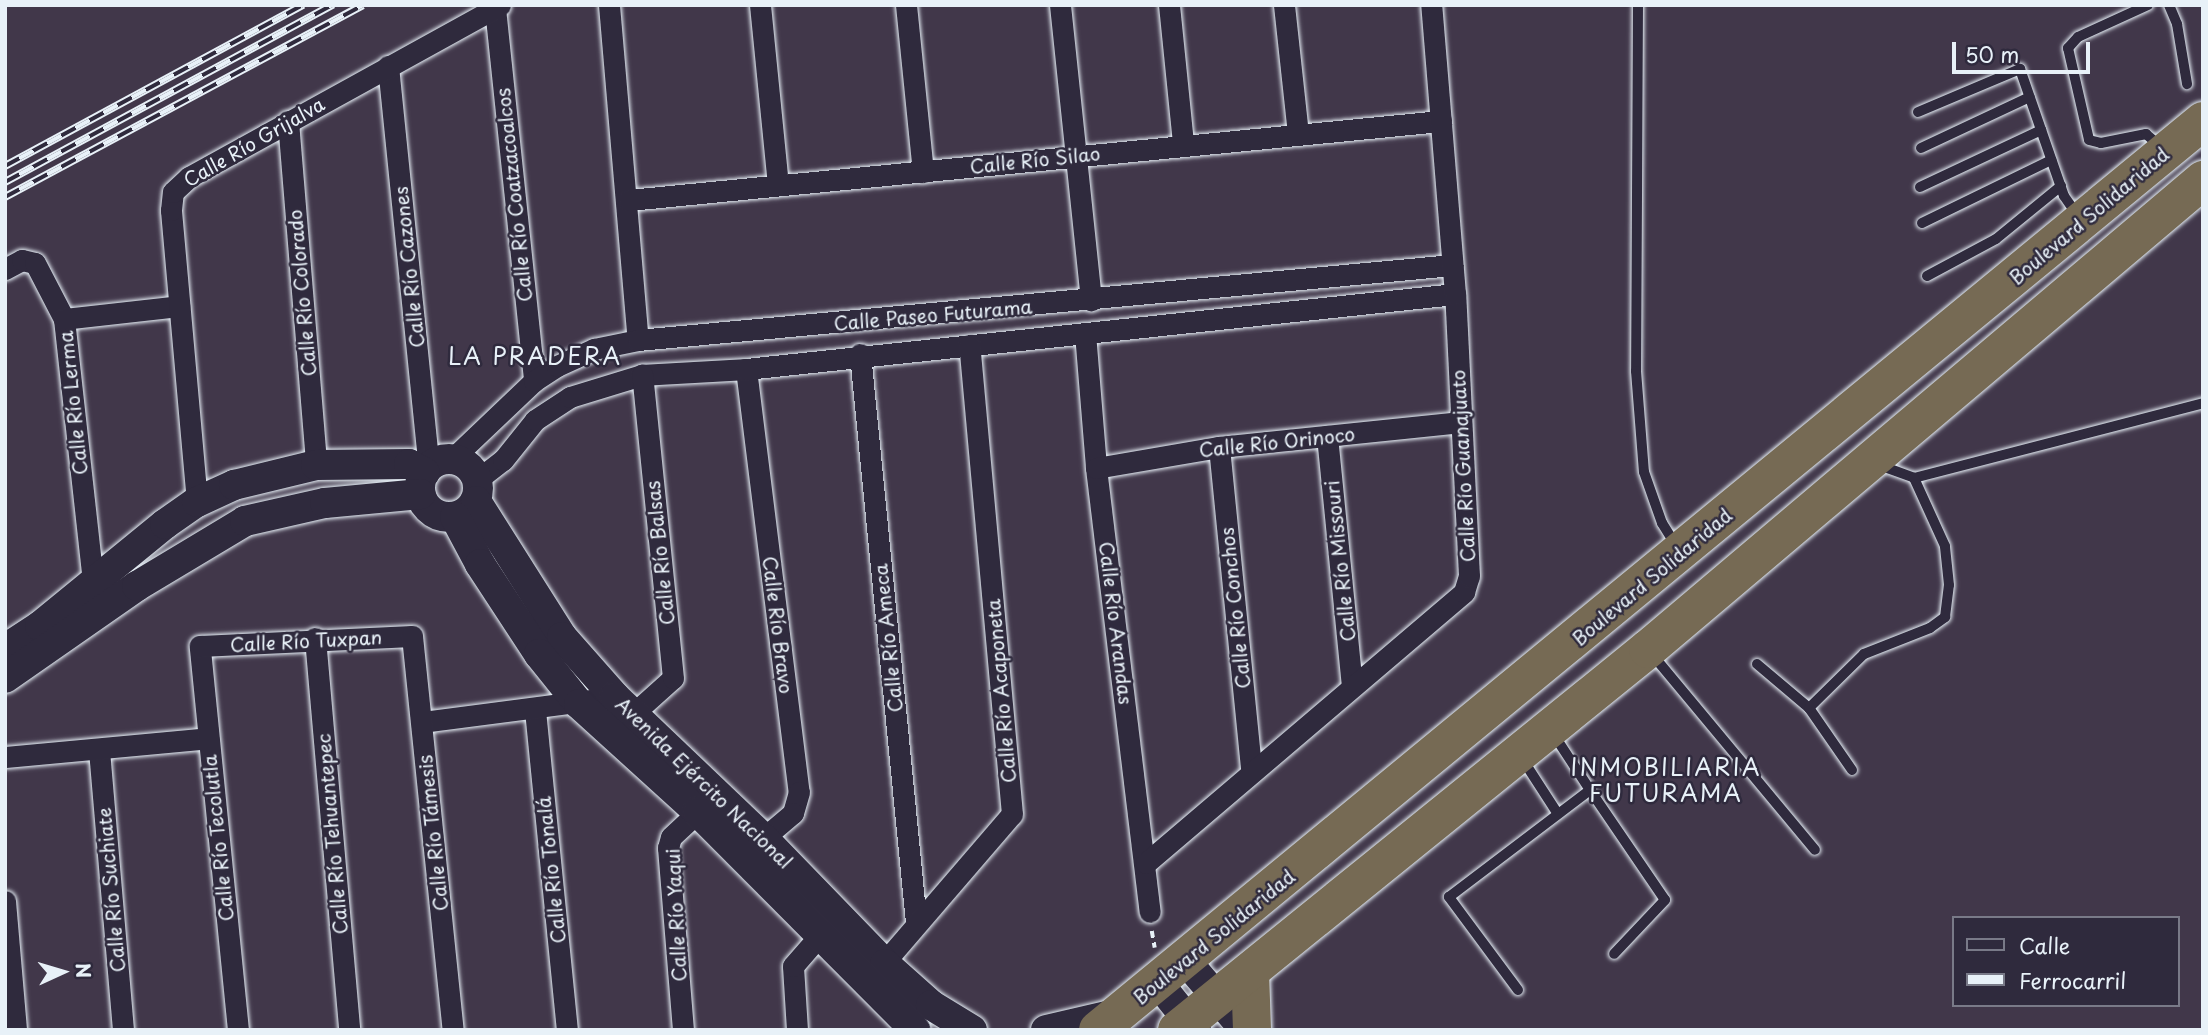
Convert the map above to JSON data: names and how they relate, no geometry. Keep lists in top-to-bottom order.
{
  "streets": {
    "highway": ["Boulevard Solidaridad"],
    "main road": ["Avenida Ejército Nacional"],
    "street": [
      "Calle Río Grijalva",
      "Calle Río Silao",
      "Calle Río Coatzacoalcos",
      "Calle Río Cazones",
      "Calle Río Colorado",
      "Calle Paseo Futurama",
      "Calle Río Lerma",
      "Calle Río Orinoco",
      "Calle Río Guanajuato",
      "Calle Río Balsas",
      "Calle Río Missouri",
      "Calle Río Conchos",
      "Calle Río Arandas",
      "Calle Río Bravo",
      "Calle Río Ameca",
      "Calle Río Tuxpan",
      "Calle Río Acaponeta",
      "Calle Río Támesis",
      "Calle Río Tehuantepec",
      "Calle Río Tecolutla",
      "Calle Río Tonalá",
      "Calle Río Suchiate",
      "Calle Río Yaqui"
    ]
  },
  "crossings": [
    ["Calle Río Grijalva", "Calle Río Coatzacoalcos"],
    ["Calle Río Grijalva", "Calle Río Cazones"],
    ["Calle Río Grijalva", "Calle Río Colorado"],
    ["Calle Río Silao", "Calle Río Guanajuato"],
    ["Calle Río Coatzacoalcos", "Calle Paseo Futurama"],
    ["Calle Río Cazones", "Calle Paseo Futurama"],
    ["Calle Paseo Futurama", "Calle Río Guanajuato"],
    ["Calle Paseo Futurama", "Calle Río Balsas"],
    ["Calle Paseo Futurama", "Calle Río Arandas"],
    ["Calle Paseo Futurama", "Calle Río Bravo"],
    ["Calle Paseo Futurama", "Calle Río Ameca"],
    ["Calle Paseo Futurama", "Calle Río Acaponeta"],
    ["Calle Paseo Futurama", "Avenida Ejército Nacional"],
    ["Calle Río Orinoco", "Calle Río Guanajuato"],
    ["Calle Río Orinoco", "Calle Río Missouri"],
    ["Calle Río Orinoco", "Calle Río Conchos"],
    ["Calle Río Orinoco", "Calle Río Arandas"],
    ["Calle Río Guanajuato", "Calle Río Missouri"],
    ["Calle Río Guanajuato", "Calle Río Conchos"],
    ["Calle Río Guanajuato", "Calle Río Arandas"],
    ["Calle Río Balsas", "Avenida Ejército Nacional"],
    ["Calle Río Bravo", "Avenida Ejército Nacional"],
    ["Calle Río Ameca", "Calle Río Acaponeta"],
    ["Calle Río Tuxpan", "Calle Río Támesis"],
    ["Calle Río Tuxpan", "Calle Río Tehuantepec"],
    ["Calle Río Tuxpan", "Calle Río Tecolutla"],
    ["Calle Río Acaponeta", "Avenida Ejército Nacional"],
    ["Avenida Ejército Nacional", "Calle Río Yaqui"]
  ],
  "districts": ["LA PRADERA", "INMOBILIARIA FUTURAMA"],
  "legend": ["Calle", "Ferrocarril"],
  "scale_bar": "50 m",
  "north": "right"
}
